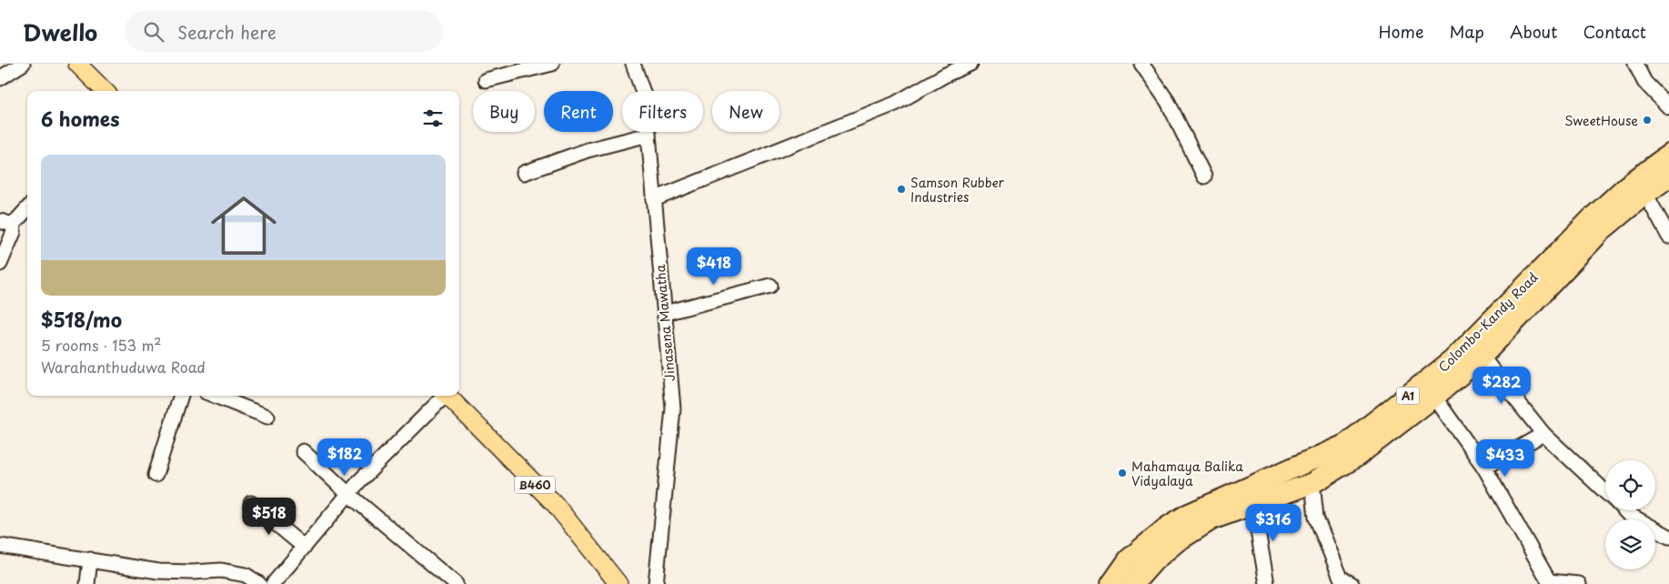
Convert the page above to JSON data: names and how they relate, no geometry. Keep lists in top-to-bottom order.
{
  "streets": {
    "highway": ["Colombo-Kandy Road", "A1"],
    "main road": ["B460"],
    "street": ["Jinasena Mawatha"]
  },
  "places": ["SweetHouse", "Samson Rubber Industries", "Mahamaya Balika Vidyalaya"],
  "page": {
    "header": "Dwello",
    "search": "Search here",
    "nav": [
      "Home",
      "Map",
      "About",
      "Contact"
    ],
    "chip": [
      "Buy",
      "Rent",
      "Filters",
      "New"
    ],
    "heading": "6 homes",
    "list": [
      {
        "name": "$518/mo",
        "note": "5 rooms · 153 m² · Warahanthuduwa Road"
      }
    ],
    "price": [
      "$418",
      "$282",
      "$182",
      "$433",
      "$518",
      "$316"
    ]
  }
}
